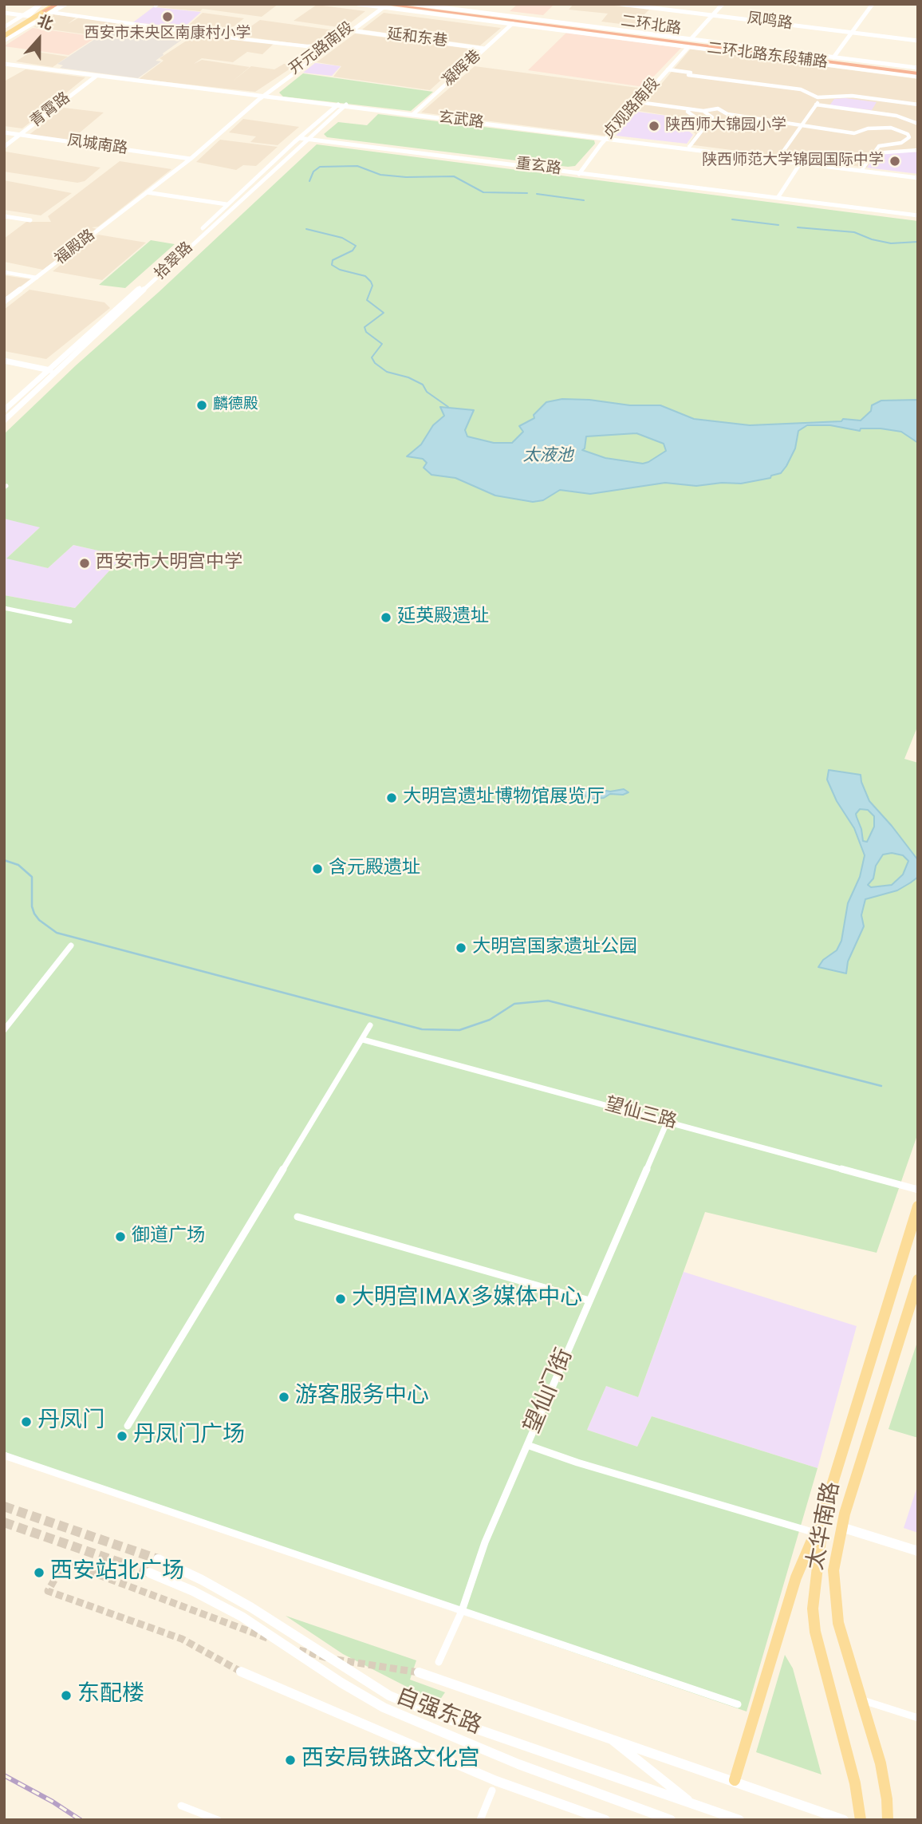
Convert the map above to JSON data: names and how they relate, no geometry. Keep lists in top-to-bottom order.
{
  "streets": {
    "highway": ["二环北路"],
    "main road": ["太华南路"],
    "street": [
      "凤鸣路",
      "延和东巷",
      "开元路南段",
      "二环北路东段辅路",
      "凝晖巷",
      "贞观路南段",
      "青霄路",
      "玄武路",
      "凤城南路",
      "重玄路",
      "福殿路",
      "拾翠路",
      "望仙三路",
      "望仙门街",
      "自强东路"
    ]
  },
  "crossings": [
    ["二环北路", "开元路南段"],
    ["二环北路", "二环北路东段辅路"],
    ["延和东巷", "开元路南段"],
    ["延和东巷", "凝晖巷"],
    ["开元路南段", "二环北路东段辅路"],
    ["开元路南段", "玄武路"],
    ["开元路南段", "福殿路"],
    ["二环北路东段辅路", "凝晖巷"],
    ["二环北路东段辅路", "贞观路南段"],
    ["凝晖巷", "玄武路"],
    ["贞观路南段", "玄武路"],
    ["贞观路南段", "重玄路"],
    ["青霄路", "玄武路"],
    ["青霄路", "凤城南路"],
    ["玄武路", "福殿路"],
    ["玄武路", "拾翠路"],
    ["凤城南路", "福殿路"],
    ["重玄路", "拾翠路"],
    ["望仙三路", "望仙门街"]
  ],
  "water": ["太液池"],
  "places": [
    "西安市未央区南康村小学",
    "陕西师大锦园小学",
    "陕西师范大学锦园国际中学",
    "麟德殿",
    "西安市大明宫中学",
    "延英殿遗址",
    "大明宫遗址博物馆展览厅",
    "含元殿遗址",
    "大明宫国家遗址公园",
    "御道广场",
    "大明宫IMAX多媒体中心",
    "游客服务中心",
    "丹凤门",
    "丹凤门广场",
    "西安站北广场",
    "东配楼",
    "西安局铁路文化宫"
  ],
  "north": "top"
}
